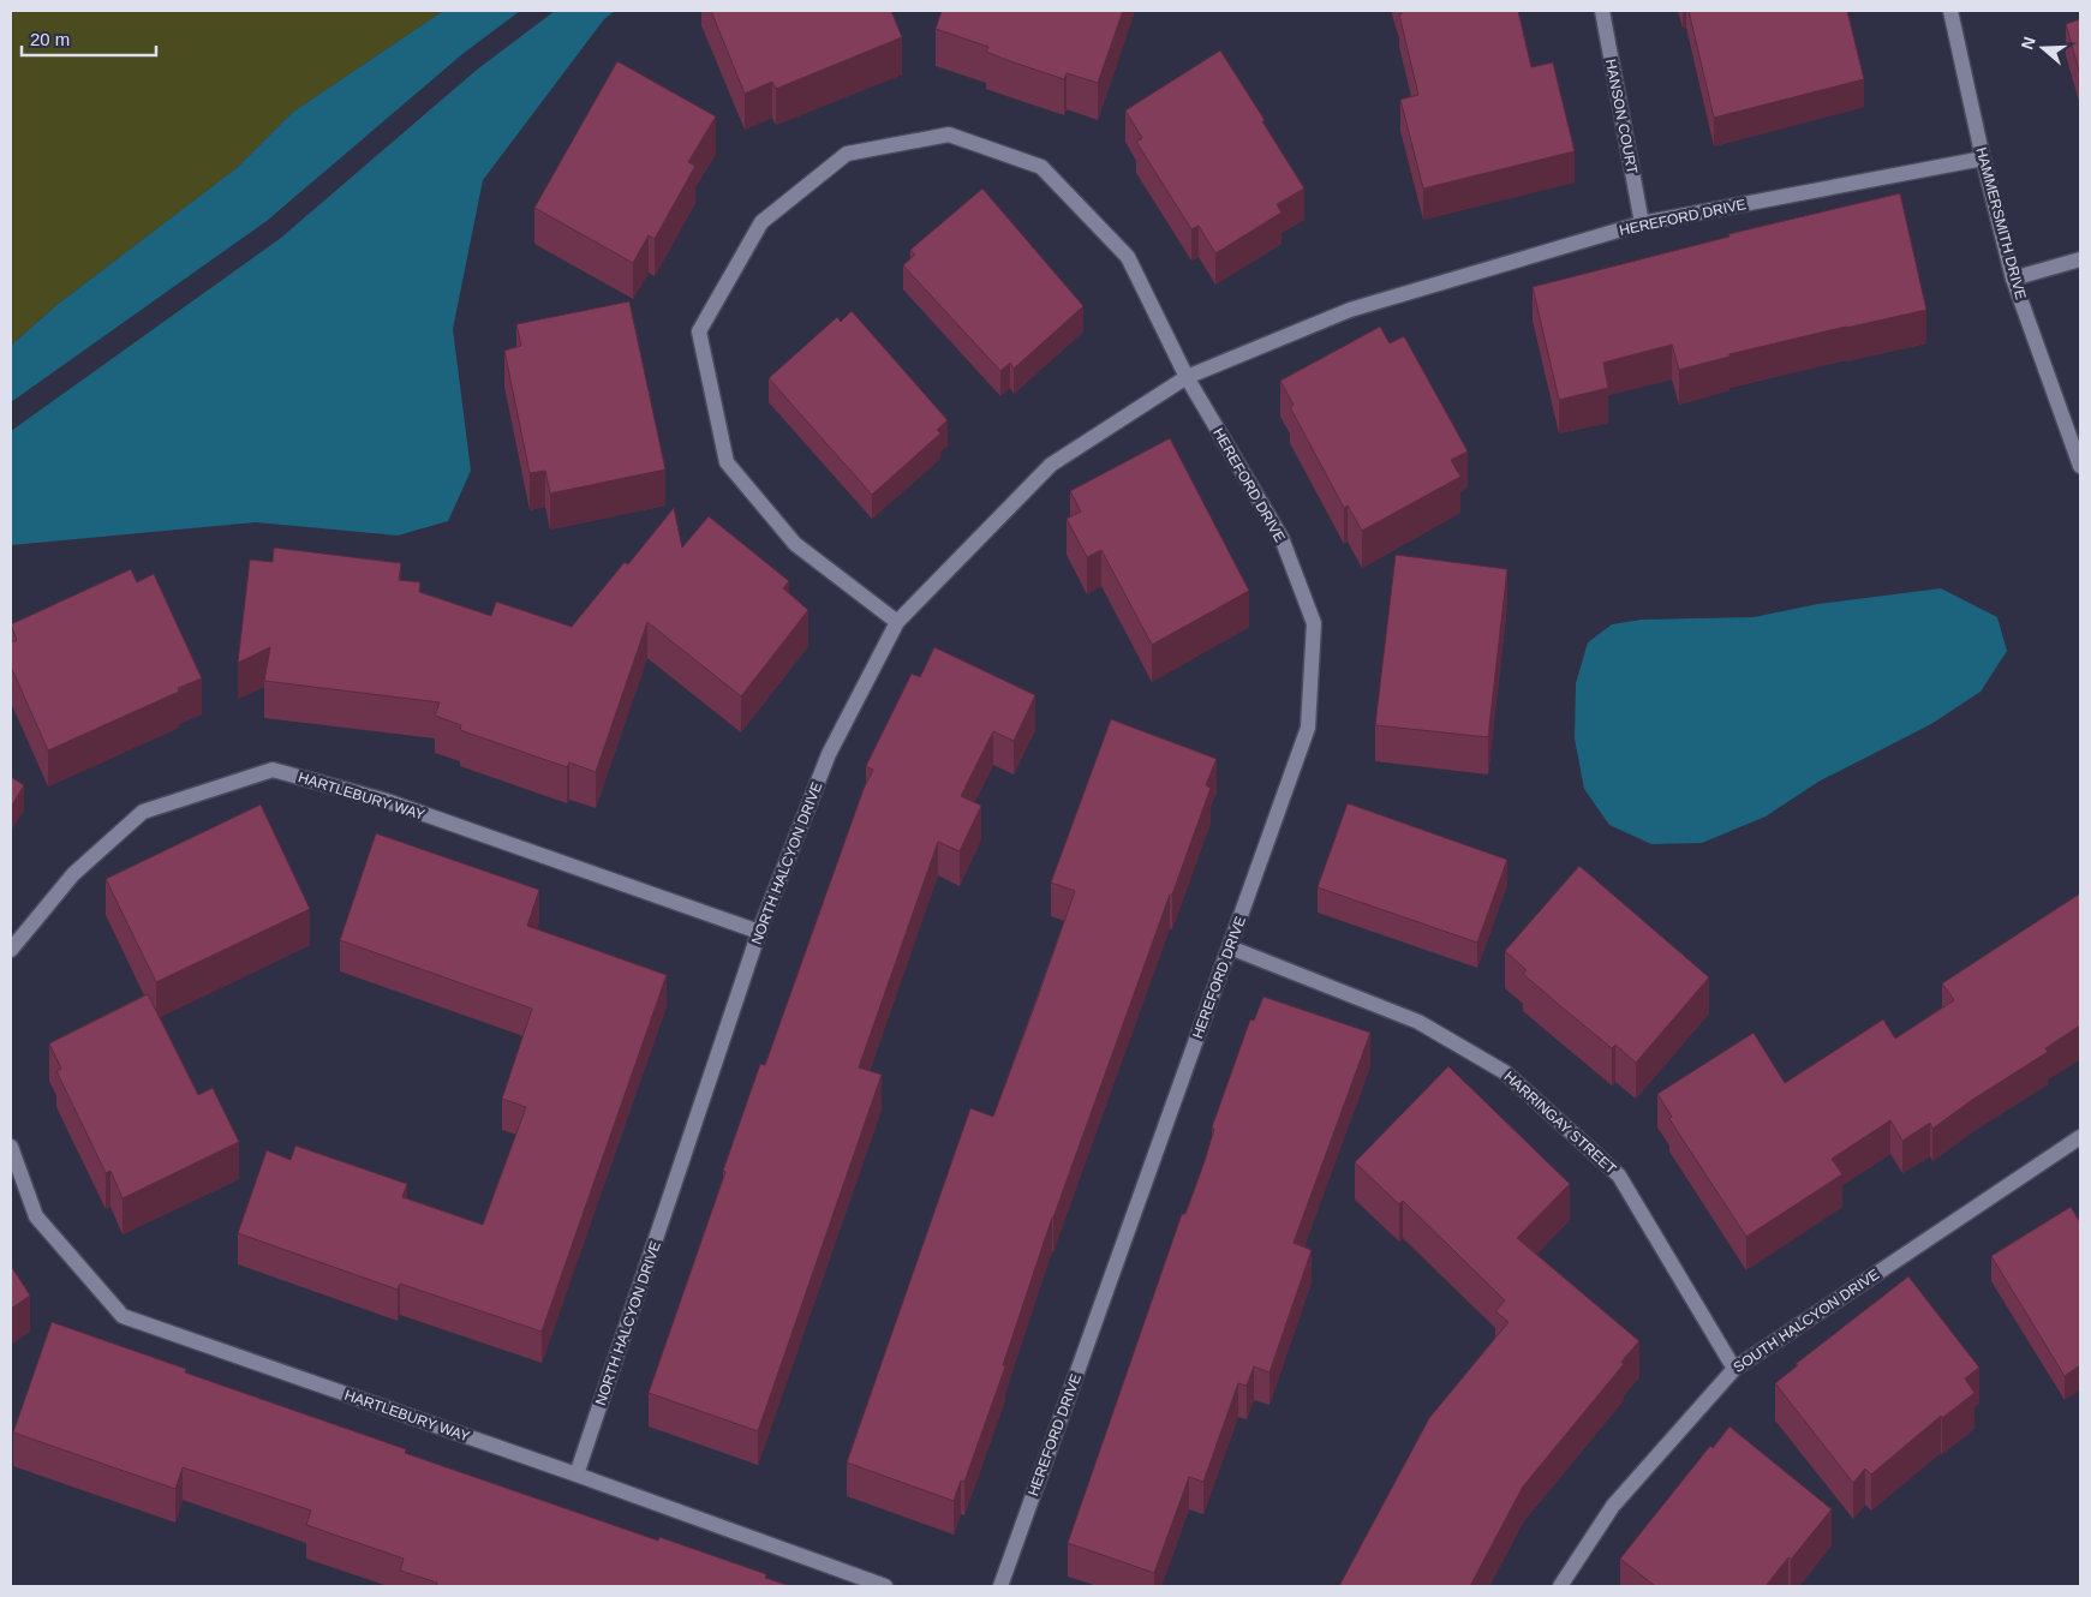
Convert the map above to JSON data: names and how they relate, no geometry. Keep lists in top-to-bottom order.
{
  "streets": {
    "street": [
      "HANSON COURT",
      "HEREFORD DRIVE",
      "HAMMERSMITH DRIVE",
      "HARTLEBURY WAY",
      "NORTH HALCYON DRIVE",
      "HARRINGAY STREET",
      "SOUTH HALCYON DRIVE"
    ]
  },
  "crossings": [
    ["HANSON COURT", "HEREFORD DRIVE"],
    ["HEREFORD DRIVE", "HAMMERSMITH DRIVE"],
    ["HEREFORD DRIVE", "NORTH HALCYON DRIVE"],
    ["HEREFORD DRIVE", "HARRINGAY STREET"],
    ["HARTLEBURY WAY", "NORTH HALCYON DRIVE"],
    ["HARRINGAY STREET", "SOUTH HALCYON DRIVE"]
  ],
  "scale_bar": "20 m",
  "north": "left"
}
